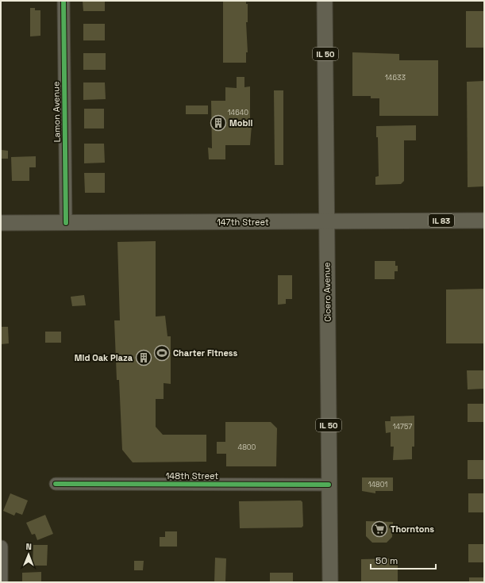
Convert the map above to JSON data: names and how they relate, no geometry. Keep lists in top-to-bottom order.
{
  "streets": {
    "main road": [
      "IL 50",
      "IL 83",
      "147th Street",
      "Cicero Avenue"
    ],
    "street": ["Lamon Avenue", "148th Street"]
  },
  "crossings": [
    ["Lamon Avenue", "147th Street"],
    ["147th Street", "Cicero Avenue"],
    ["Cicero Avenue", "148th Street"]
  ],
  "places": {
    "building": ["Mobil", "Mid Oak Plaza"],
    "sports": ["Charter Fitness"],
    "supermarket": ["Thorntons"]
  },
  "house_numbers": [
    "14633",
    "14640",
    "14757",
    "4800",
    "14801"
  ],
  "scale_bar": "50 m",
  "north": "top"
}
